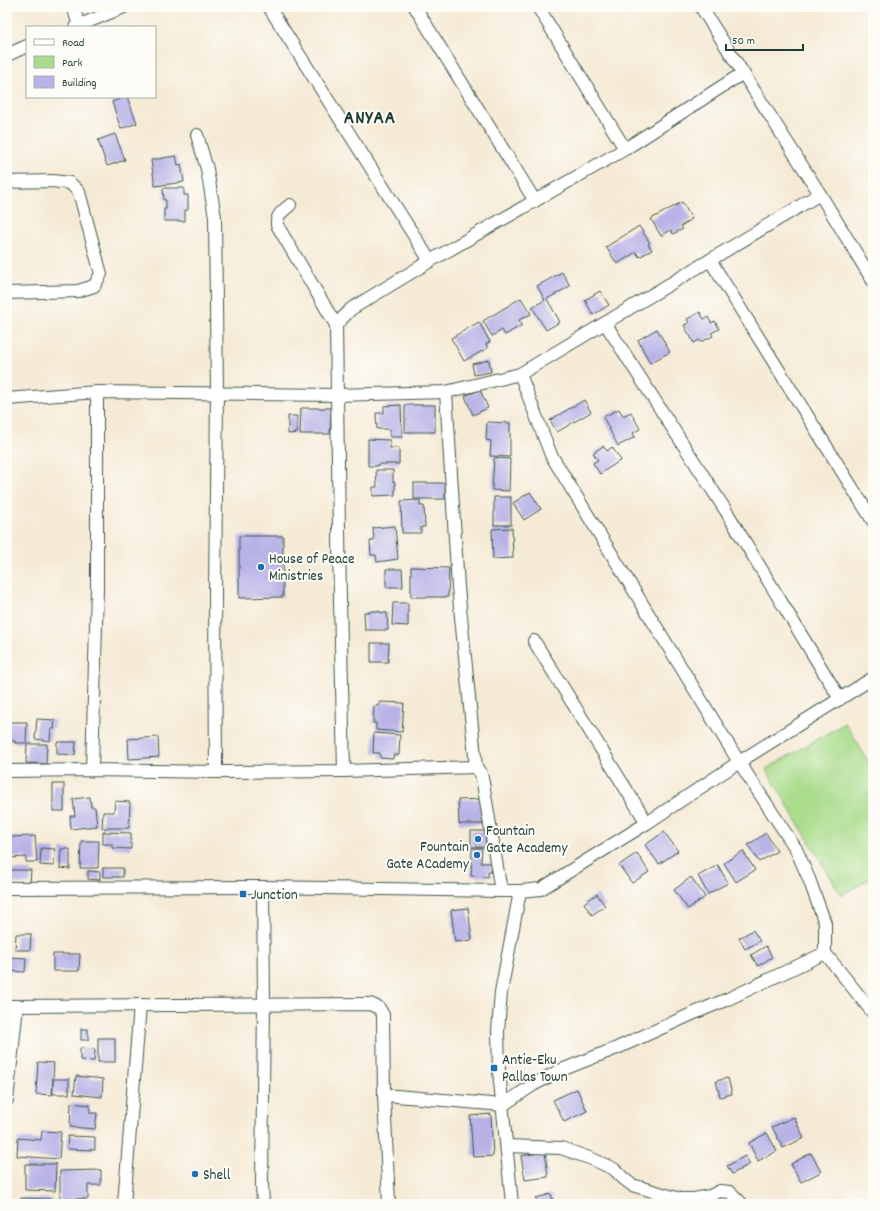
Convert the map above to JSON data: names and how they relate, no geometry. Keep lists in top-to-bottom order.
{
  "districts": ["ANYAA"],
  "places": {
    "other": [
      "House of Peace Ministries",
      "Fountain Gate Academy",
      "Fountain Gate ACademy",
      "Shell"
    ],
    "transit": ["Junction", "Antie-Eku Pallas Town"]
  },
  "legend": ["Road", "Park", "Building"],
  "scale_bar": "50 m"
}
